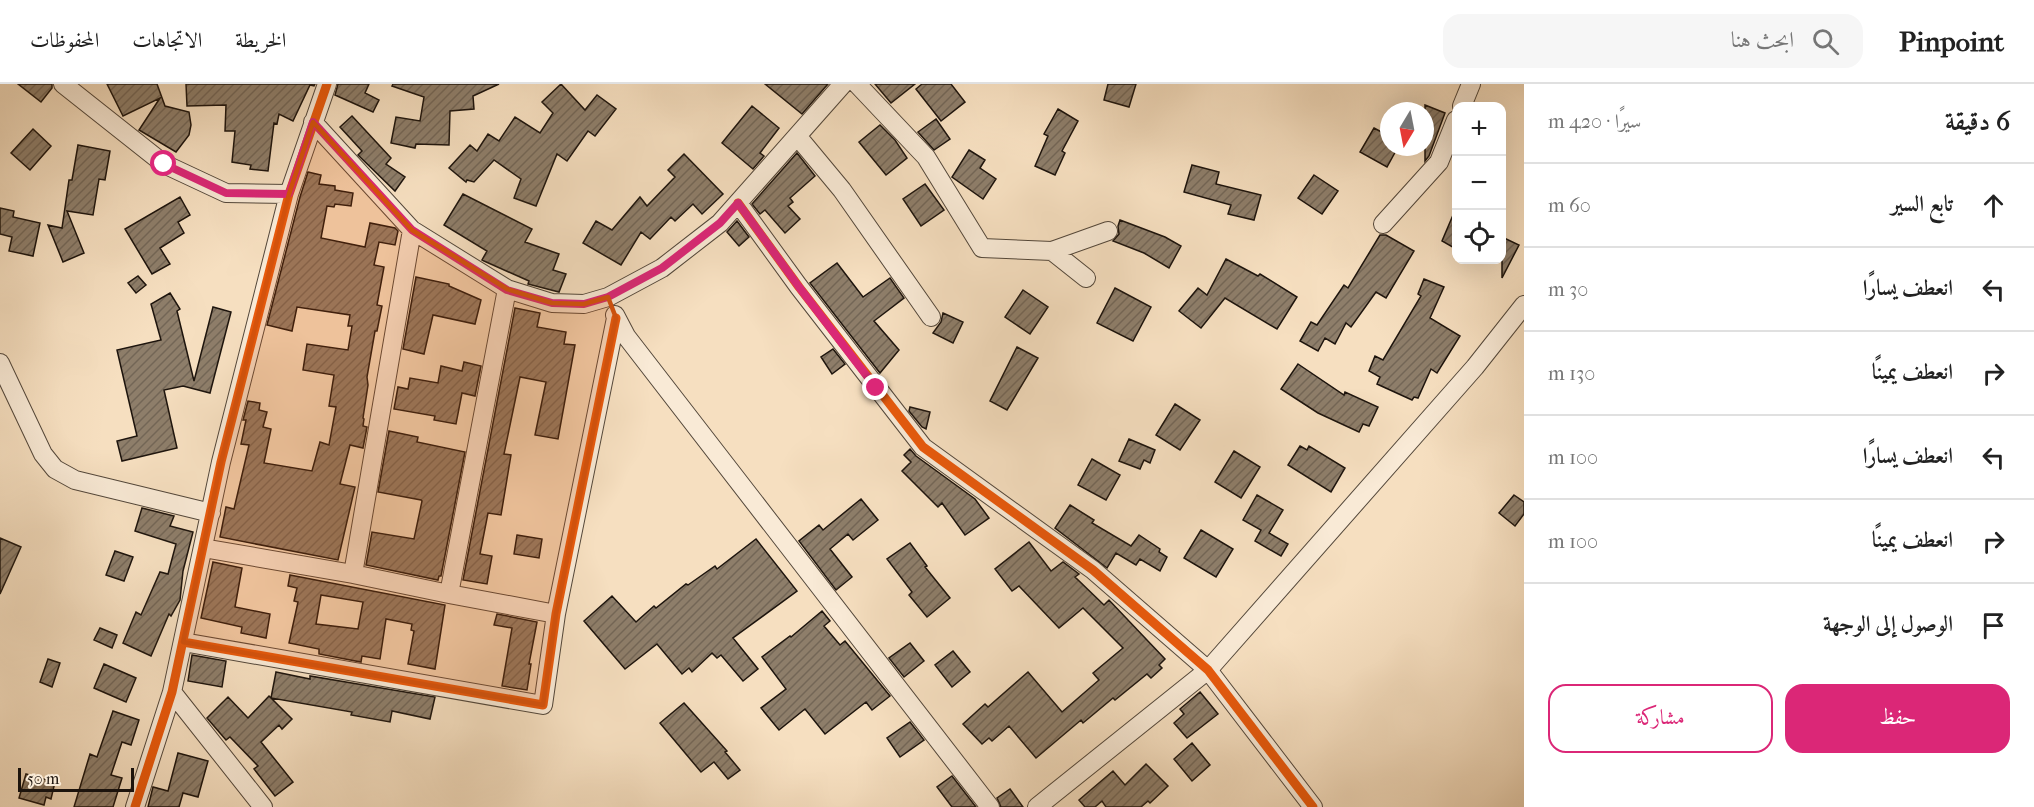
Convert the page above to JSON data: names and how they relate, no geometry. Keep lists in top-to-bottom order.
{
  "scale_bar": "50 m",
  "north": "bottom",
  "page": {
    "header": "Pinpoint",
    "search": "ابحث هنا",
    "nav": ["الخريطة", "الاتجاهات", "المحفوظات"],
    "heading": ["6 دقيقة", "سيرًا · 420 m"],
    "map_buttons": ["+", "−"],
    "list": [
      ["تابع السير", "60 m"],
      ["انعطف يسارًا", "30 m"],
      ["انعطف يمينًا", "130 m"],
      ["انعطف يسارًا", "100 m"],
      ["انعطف يمينًا", "100 m"],
      "الوصول إلى الوجهة"
    ],
    "buttons": ["حفظ", "مشاركة"],
    "scale": "50 m"
  }
}
